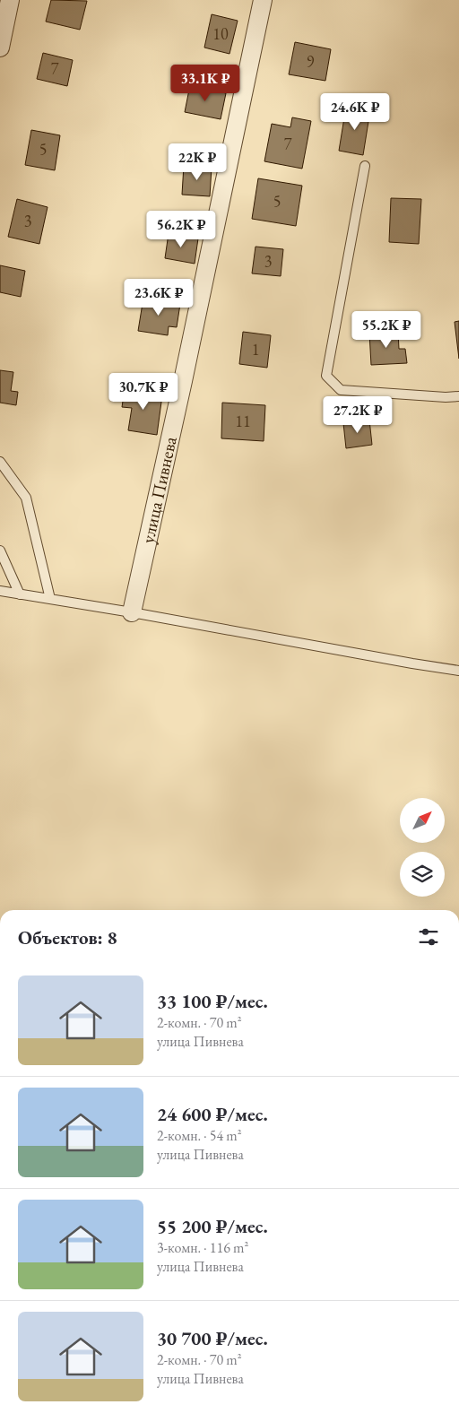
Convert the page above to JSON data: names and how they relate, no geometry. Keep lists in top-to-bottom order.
{
  "streets": {
    "street": ["улица Пивнева"]
  },
  "house_numbers": [
    "10",
    "9",
    "7",
    "7",
    "5",
    "5",
    "3",
    "3",
    "1",
    "11"
  ],
  "north": "top right",
  "page": {
    "price": [
      "33.1K ₽",
      "24.6K ₽",
      "22K ₽",
      "56.2K ₽",
      "23.6K ₽",
      "55.2K ₽",
      "30.7K ₽",
      "27.2K ₽"
    ],
    "heading": "Объектов: 8",
    "list": [
      {
        "name": "33 100 ₽/мес.",
        "note": "2-комн. · 70 m² · улица Пивнева"
      },
      {
        "name": "24 600 ₽/мес.",
        "note": "2-комн. · 54 m² · улица Пивнева"
      },
      {
        "name": "55 200 ₽/мес.",
        "note": "3-комн. · 116 m² · улица Пивнева"
      },
      {
        "name": "30 700 ₽/мес.",
        "note": "2-комн. · 70 m² · улица Пивнева"
      }
    ]
  }
}
